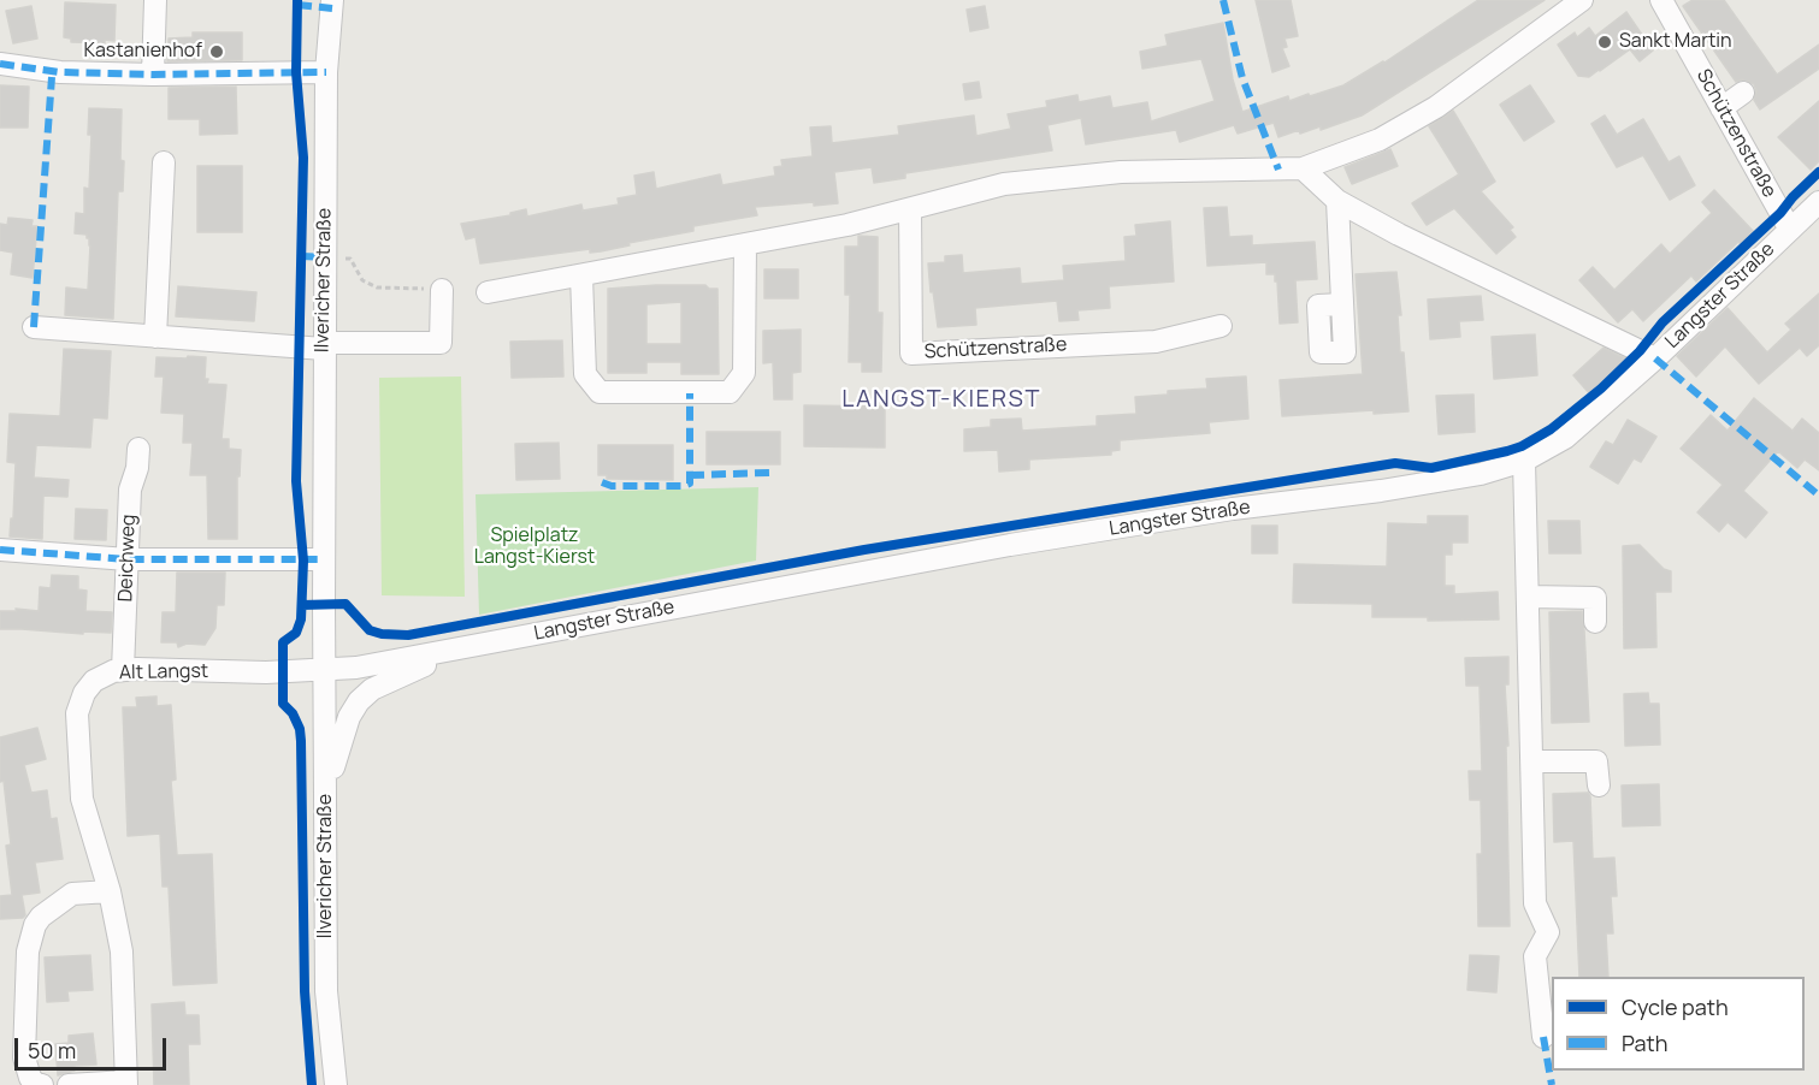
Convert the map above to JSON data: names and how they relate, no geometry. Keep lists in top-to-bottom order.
{
  "streets": {
    "street": [
      "Schützenstraße",
      "Ilvericher Straße",
      "Langster Straße",
      "Deichweg",
      "Alt Langst"
    ]
  },
  "crossings": [
    ["Schützenstraße", "Langster Straße"],
    ["Ilvericher Straße", "Langster Straße"],
    ["Ilvericher Straße", "Alt Langst"],
    ["Langster Straße", "Alt Langst"],
    ["Deichweg", "Alt Langst"]
  ],
  "districts": ["LANGST-KIERST"],
  "parks": ["Spielplatz Langst-Kierst"],
  "places": ["Sankt Martin", "Kastanienhof"],
  "legend": ["Cycle path", "Path"],
  "scale_bar": "50 m"
}
